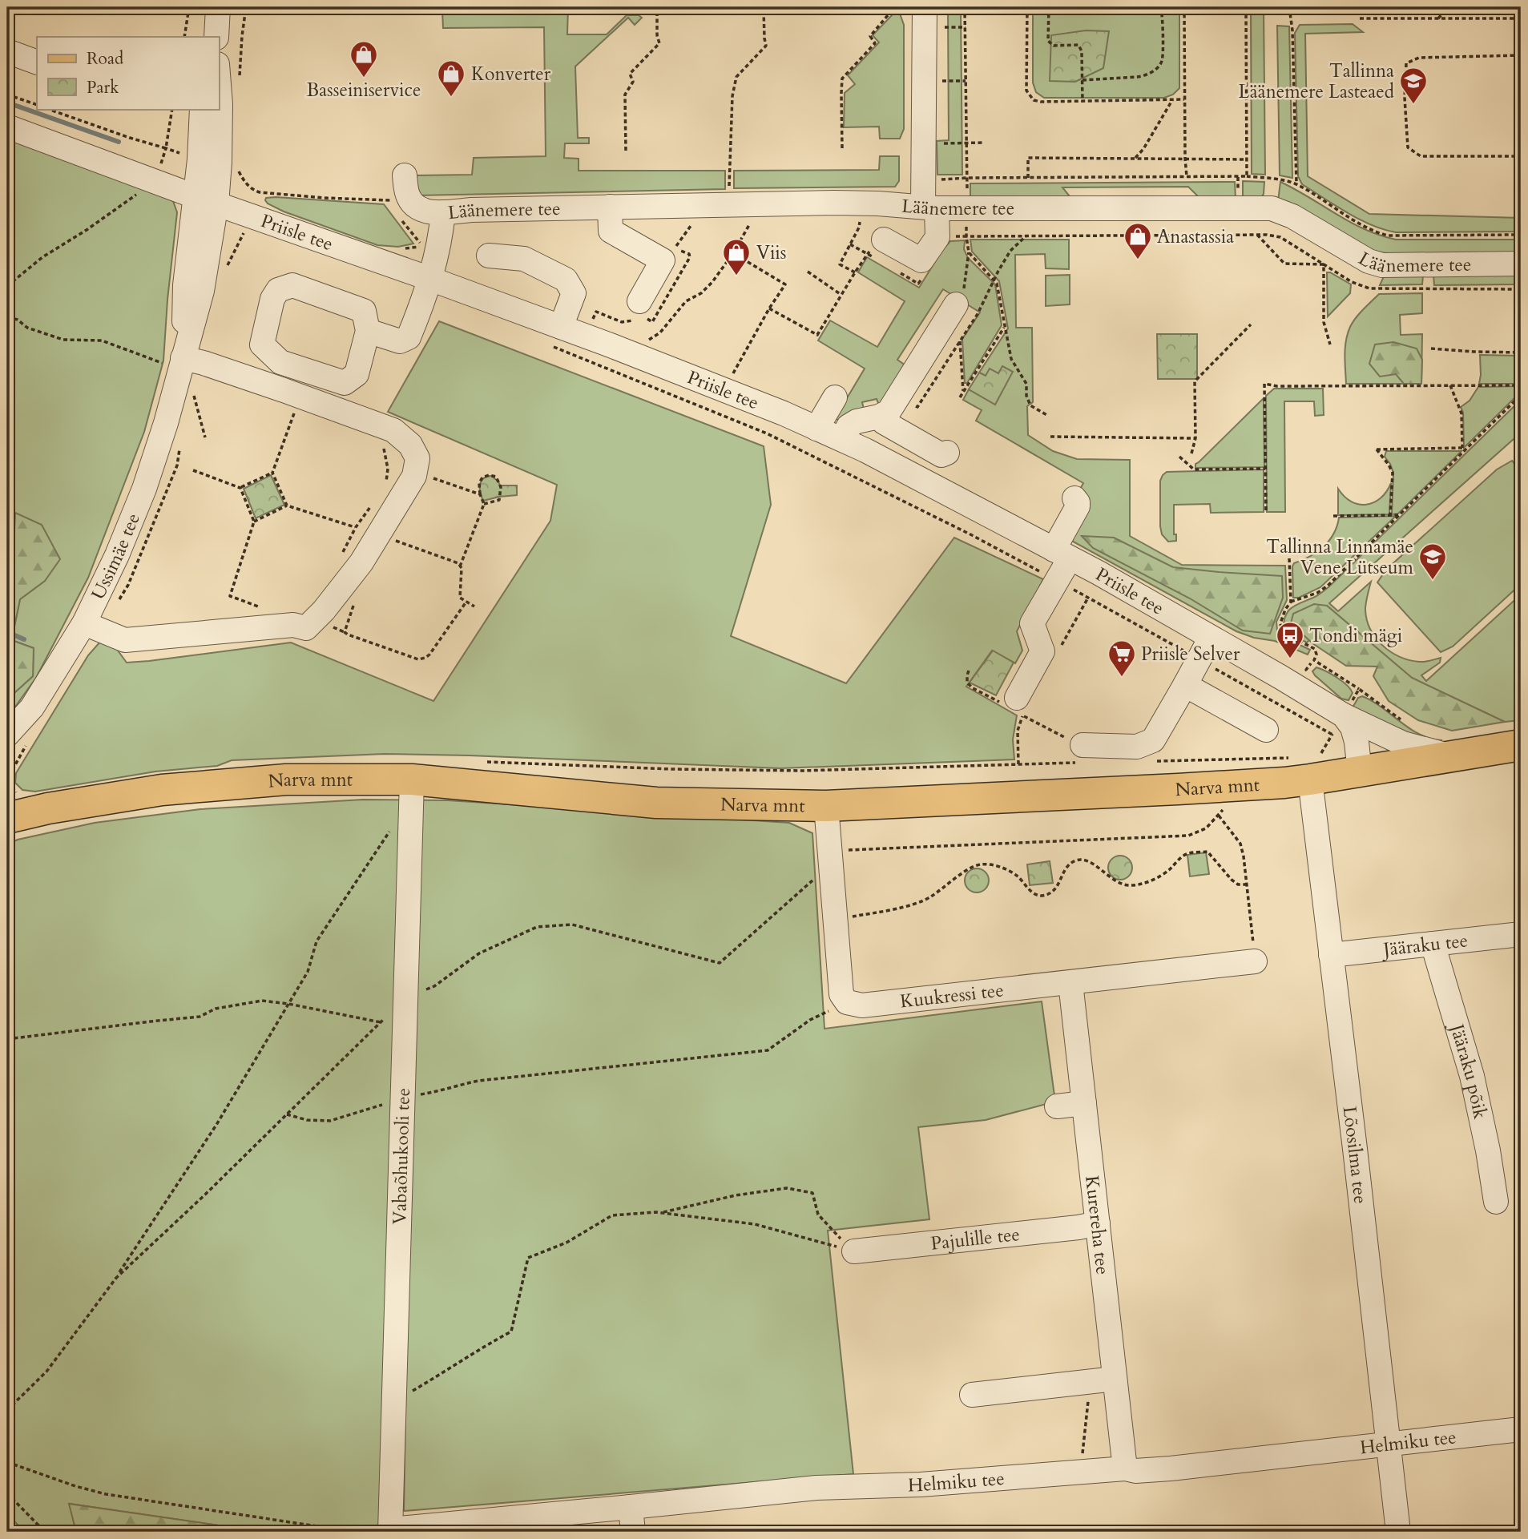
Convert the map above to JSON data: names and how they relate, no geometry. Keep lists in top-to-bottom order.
{
  "streets": {
    "main road": ["Narva mnt"],
    "street": [
      "Läänemere tee",
      "Priisle tee",
      "Ussimäe tee",
      "Jääraku tee",
      "Kuukressi tee",
      "Jääraku põik",
      "Lõosilma tee",
      "Vabaõhukooli tee",
      "Kurereha tee",
      "Pajulille tee",
      "Helmiku tee"
    ]
  },
  "crossings": [
    ["Priisle tee", "Ussimäe tee"],
    ["Priisle tee", "Narva mnt"],
    ["Narva mnt", "Lõosilma tee"],
    ["Narva mnt", "Vabaõhukooli tee"],
    ["Jääraku tee", "Jääraku põik"],
    ["Jääraku tee", "Lõosilma tee"],
    ["Kuukressi tee", "Kurereha tee"],
    ["Lõosilma tee", "Helmiku tee"],
    ["Vabaõhukooli tee", "Helmiku tee"],
    ["Kurereha tee", "Pajulille tee"],
    ["Kurereha tee", "Helmiku tee"]
  ],
  "places": {
    "shop": [
      "Basseiniservice",
      "Konverter",
      "Anastassia",
      "Viis"
    ],
    "school or university": ["Tallinna Läänemere Lasteaed", "Tallinna Linnamäe Vene Lütseum"],
    "bus stop": ["Tondi mägi"],
    "supermarket": ["Priisle Selver"]
  },
  "legend": ["Road", "Park"]
}
